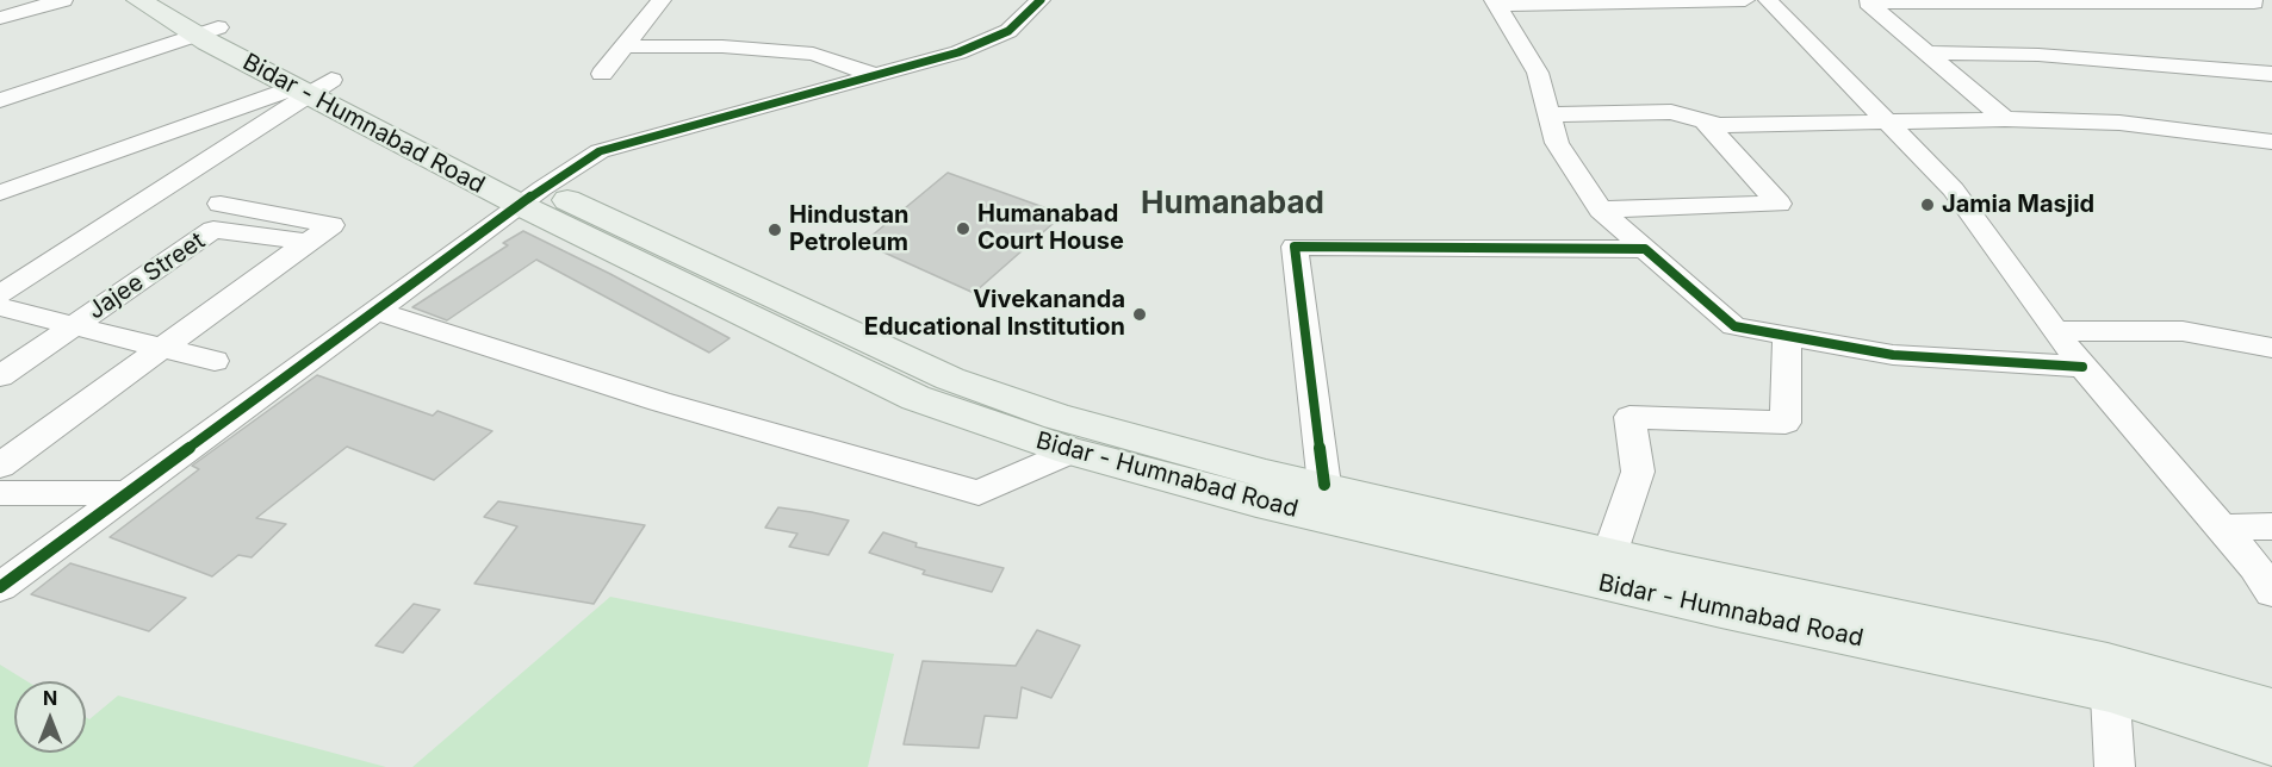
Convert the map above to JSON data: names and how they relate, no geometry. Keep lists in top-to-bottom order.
{
  "streets": {
    "main road": ["Bidar - Humnabad Road"],
    "street": ["Jajee Street"]
  },
  "districts": ["Humanabad"],
  "places": [
    "Jamia Masjid",
    "Humanabad Court House",
    "Hindustan Petroleum",
    "Vivekananda Educational Institution"
  ],
  "north": "top"
}
